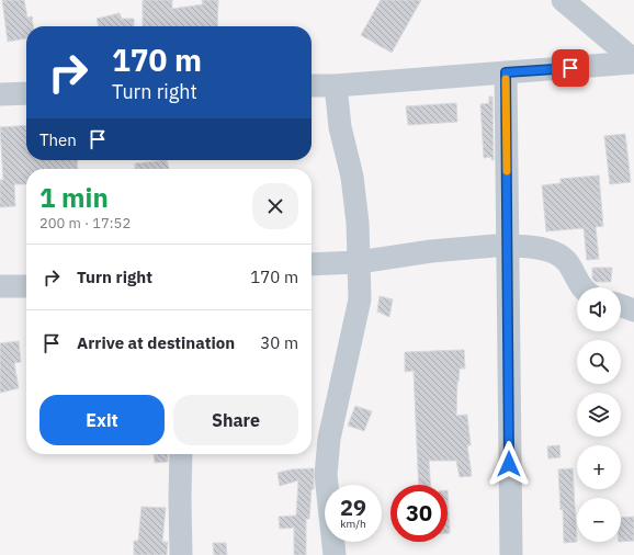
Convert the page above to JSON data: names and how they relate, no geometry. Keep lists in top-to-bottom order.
{
  "page": {
    "turn": ["170 m", "Turn right"],
    "then": "Then",
    "heading": ["1 min", "200 m · 17:52"],
    "list": [
      {
        "name": "Turn right",
        "value": "170 m"
      },
      {
        "name": "Arrive at destination",
        "value": "30 m"
      }
    ],
    "map_buttons": ["+", "−"],
    "buttons": ["Exit", "Share"],
    "speed": "29 km/h",
    "limit": "30"
  }
}
